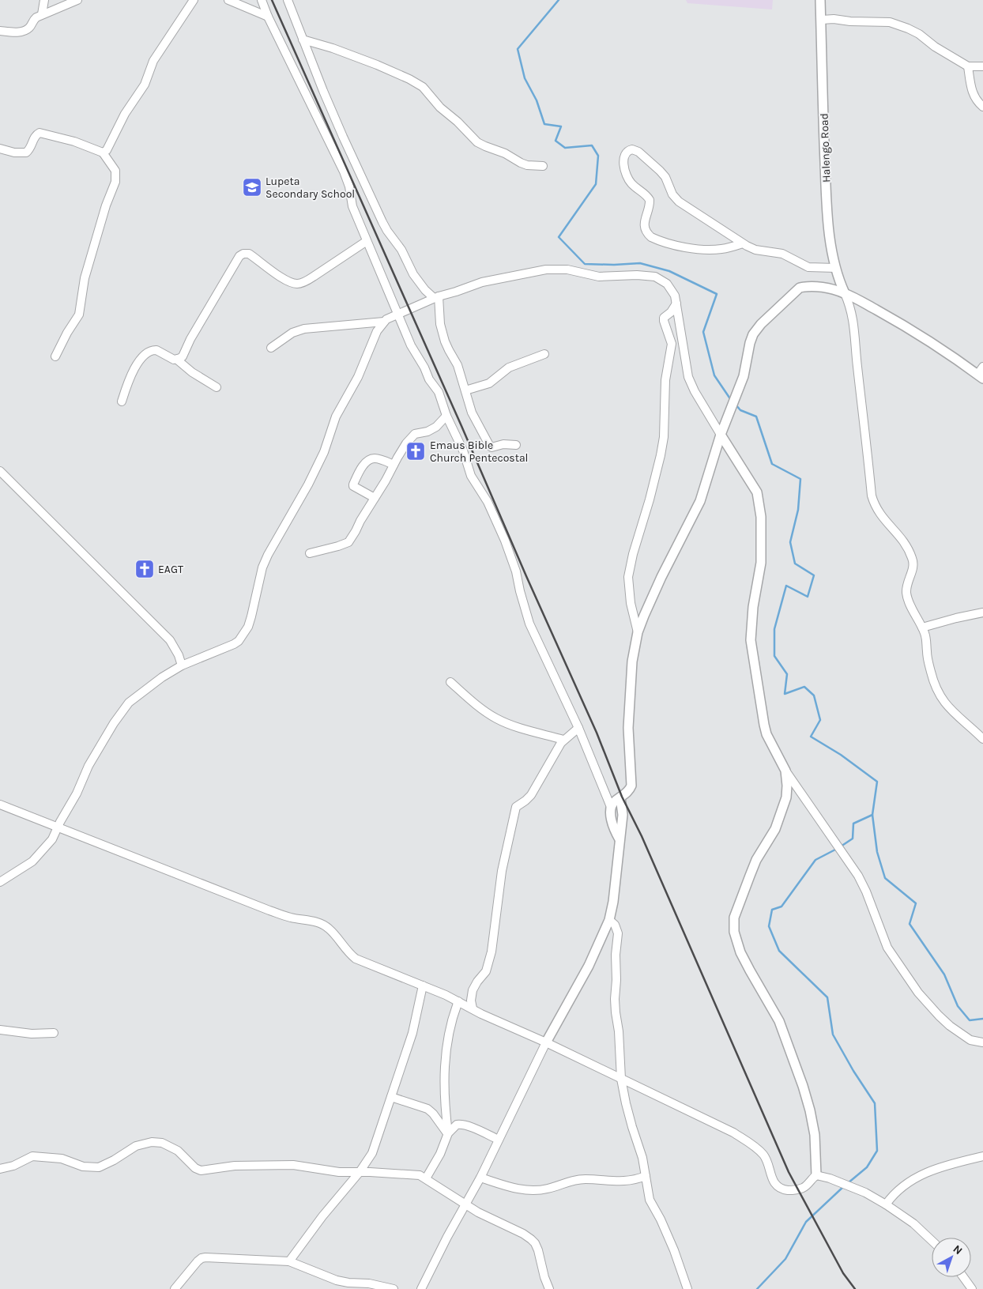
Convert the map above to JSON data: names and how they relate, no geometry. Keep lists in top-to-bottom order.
{
  "streets": {
    "street": ["Halengo Road"]
  },
  "places": {
    "school or university": ["Lupeta Secondary School"],
    "church": ["Emaus Bible Church Pentecostal", "EAGT"]
  },
  "north": "top right"
}
